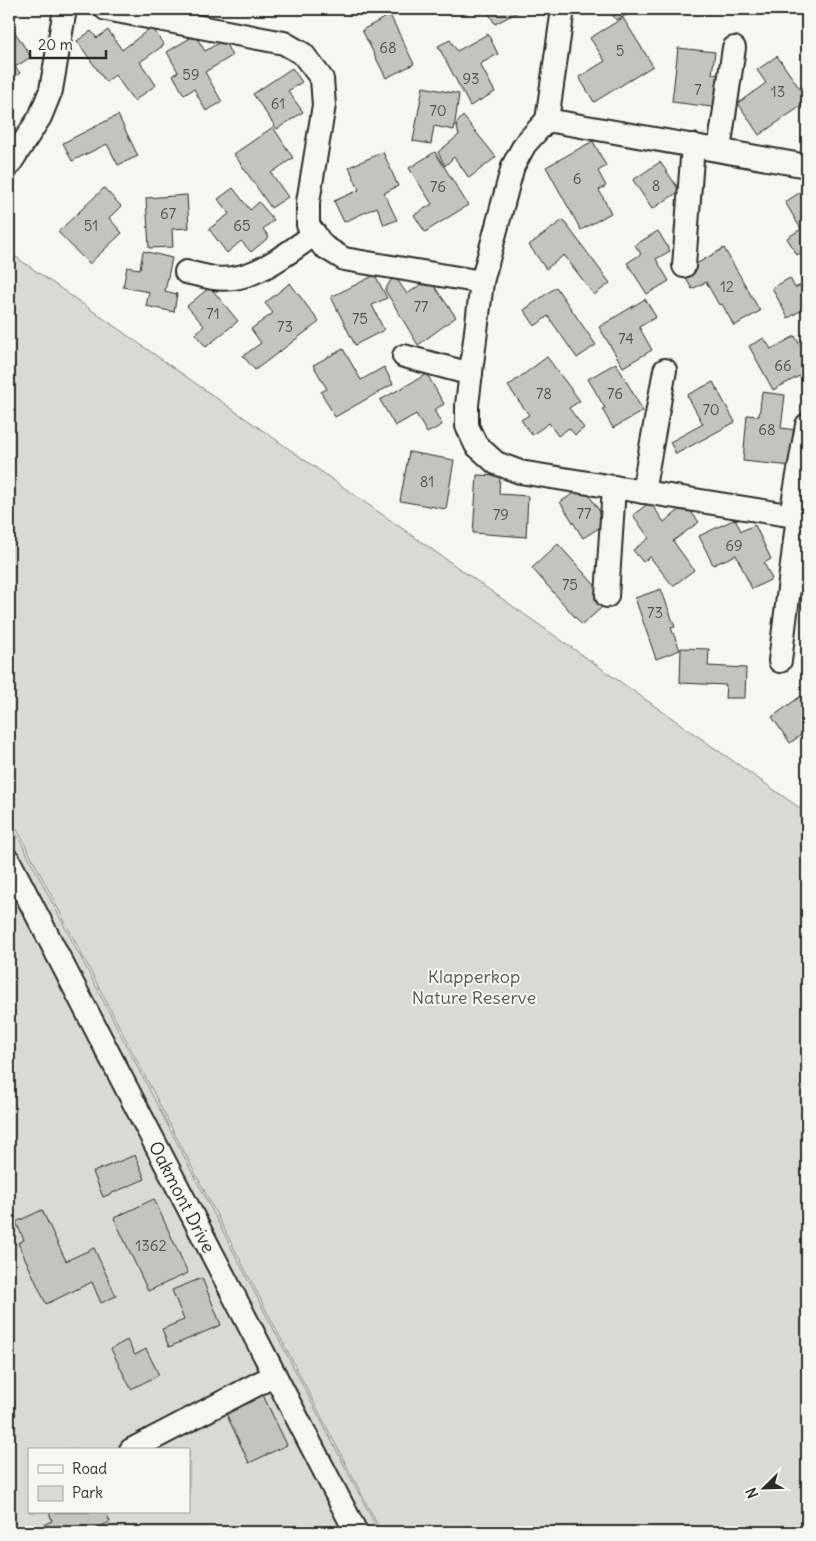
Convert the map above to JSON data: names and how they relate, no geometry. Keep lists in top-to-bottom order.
{
  "streets": {
    "street": ["Oakmont Drive"]
  },
  "parks": ["Klapperkop Nature Reserve"],
  "house_numbers": [
    "68",
    "5",
    "59",
    "93",
    "7",
    "13",
    "61",
    "70",
    "6",
    "8",
    "76",
    "67",
    "51",
    "65",
    "12",
    "77",
    "71",
    "75",
    "73",
    "74",
    "66",
    "78",
    "76",
    "70",
    "68",
    "81",
    "77",
    "79",
    "69",
    "75",
    "73",
    "1362"
  ],
  "legend": ["Road", "Park"],
  "scale_bar": "20 m",
  "north": "bottom left"
}
